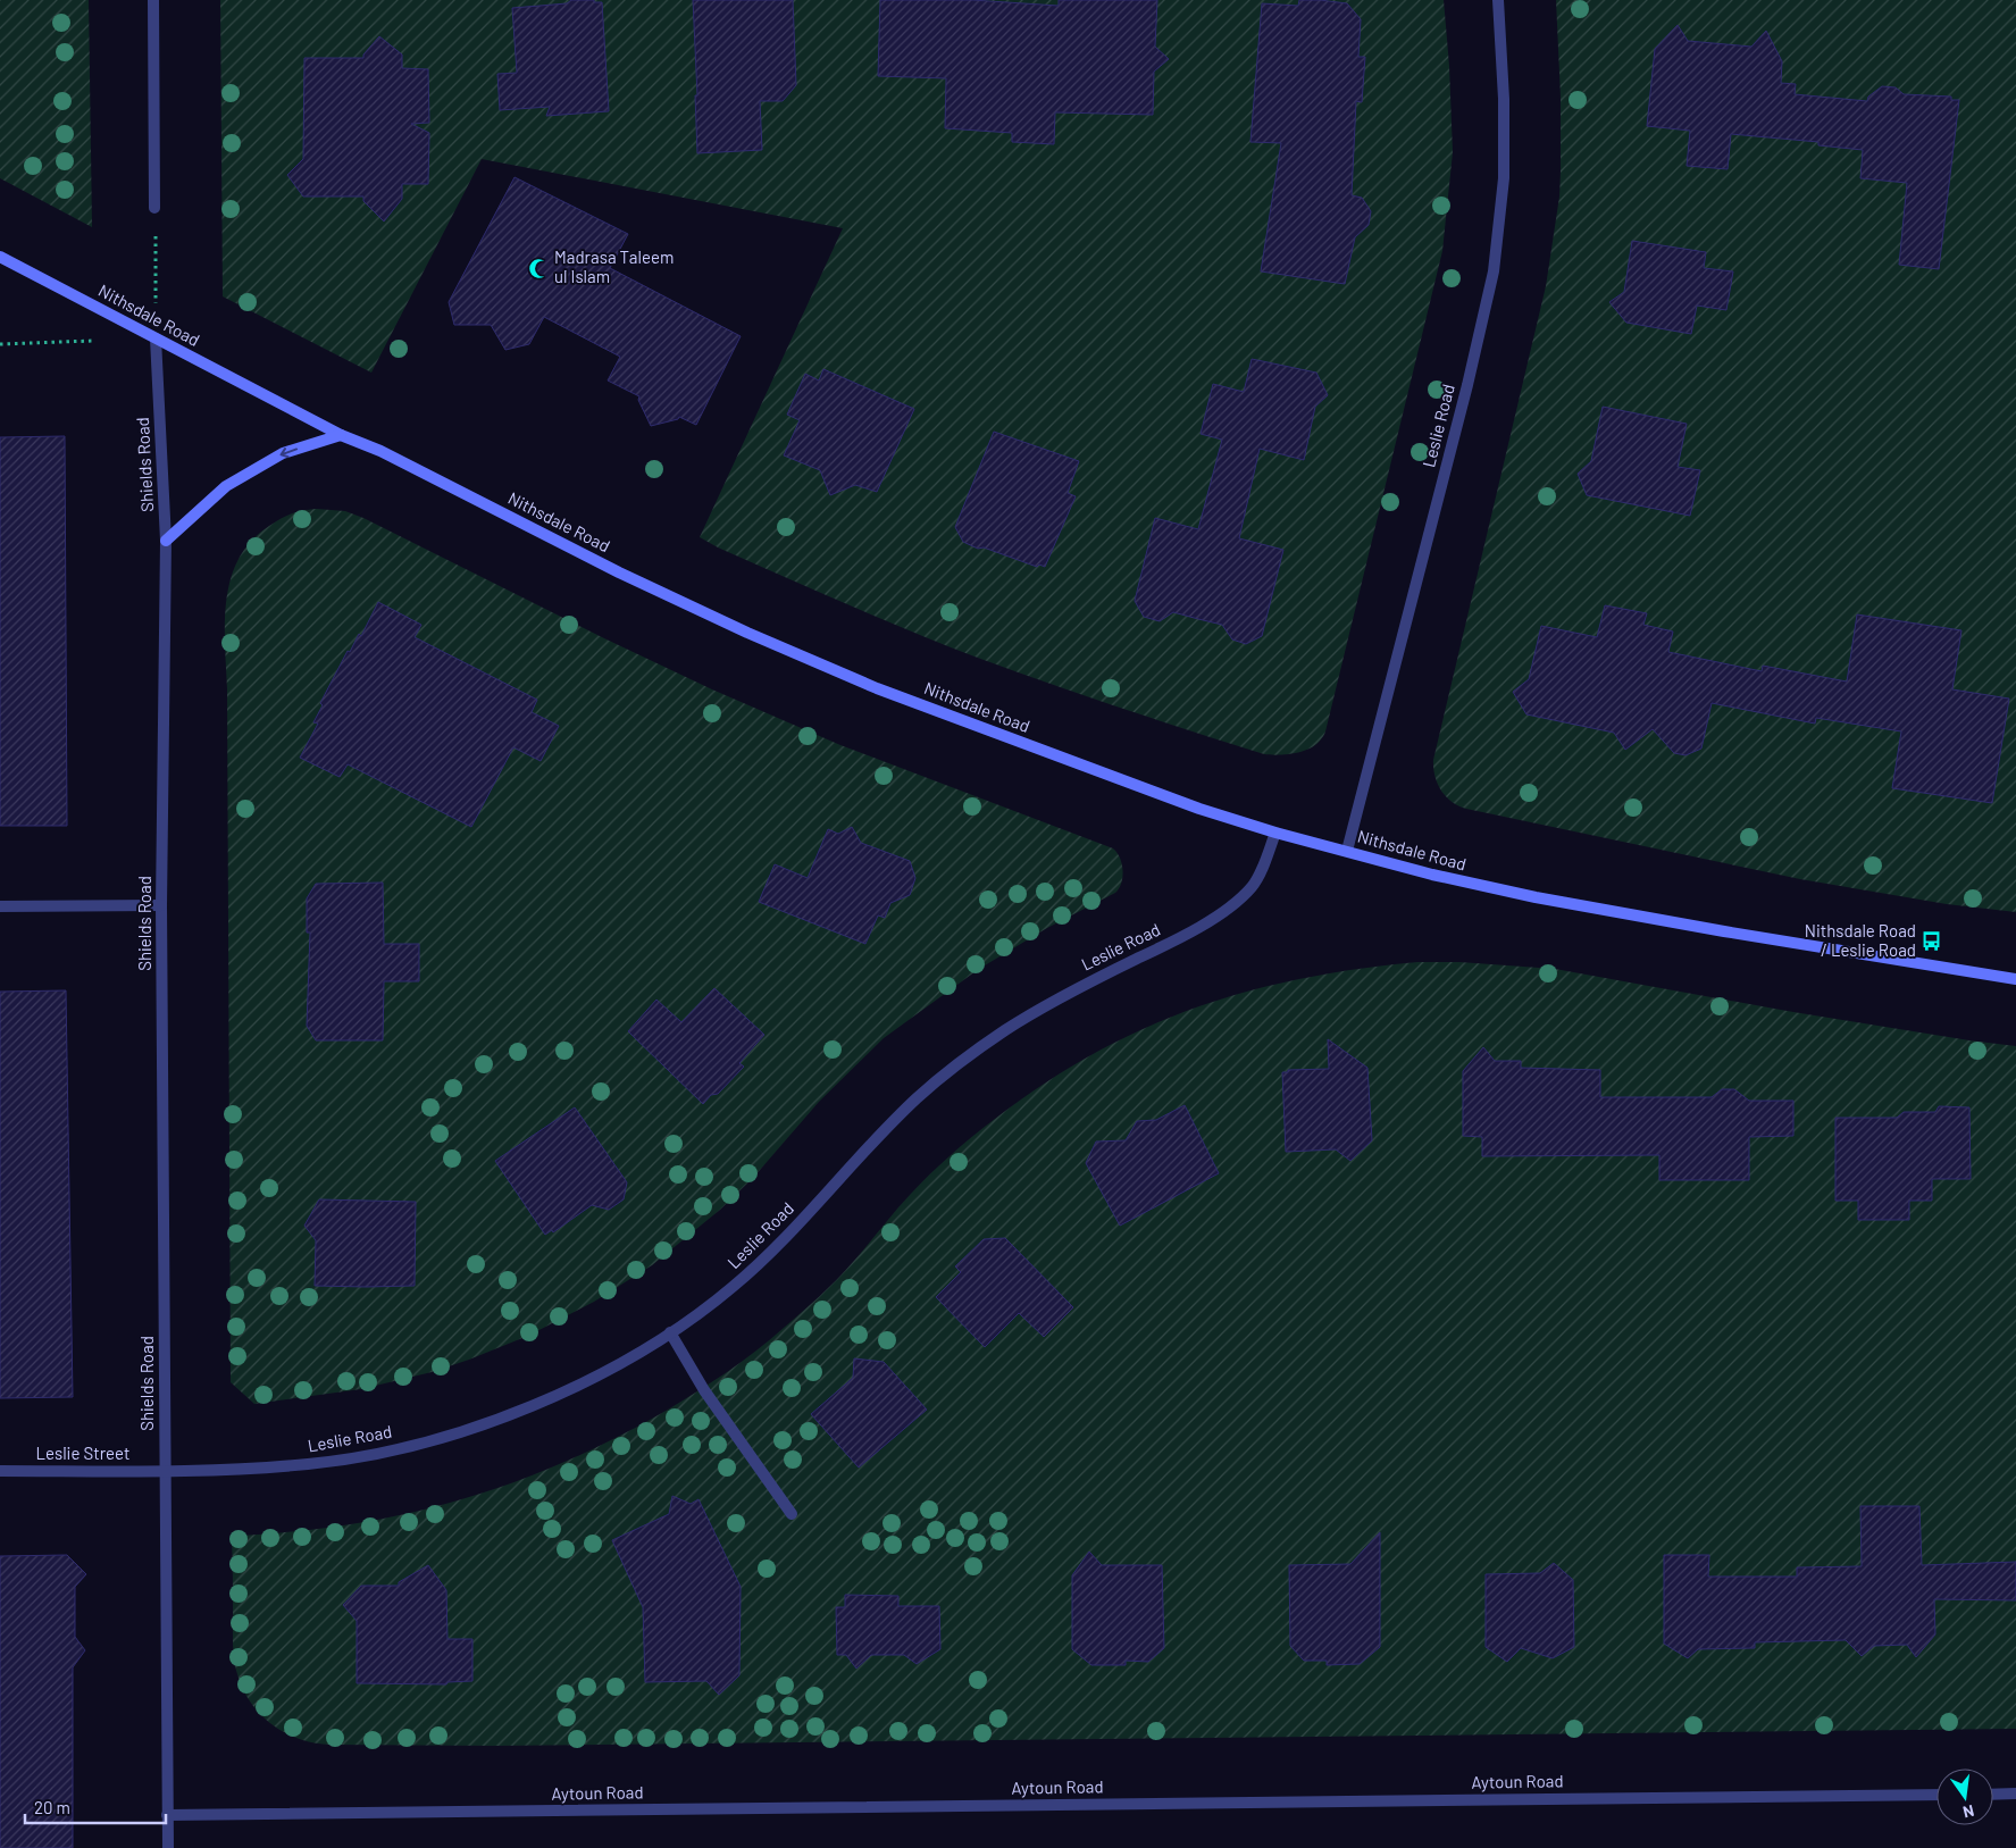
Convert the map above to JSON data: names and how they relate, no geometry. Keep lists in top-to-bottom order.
{
  "streets": {
    "street": [
      "Nithsdale Road",
      "Leslie Road",
      "Shields Road",
      "Leslie Street",
      "Aytoun Road"
    ]
  },
  "crossings": [
    ["Nithsdale Road", "Leslie Road"],
    ["Nithsdale Road", "Shields Road"],
    ["Leslie Road", "Shields Road"],
    ["Leslie Road", "Leslie Street"],
    ["Shields Road", "Leslie Street"],
    ["Shields Road", "Aytoun Road"]
  ],
  "places": {
    "mosque": ["Madrasa Taleem ul Islam"],
    "bus stop": ["Nithsdale Road / Leslie Road"]
  },
  "scale_bar": "20 m",
  "north": "bottom"
}
